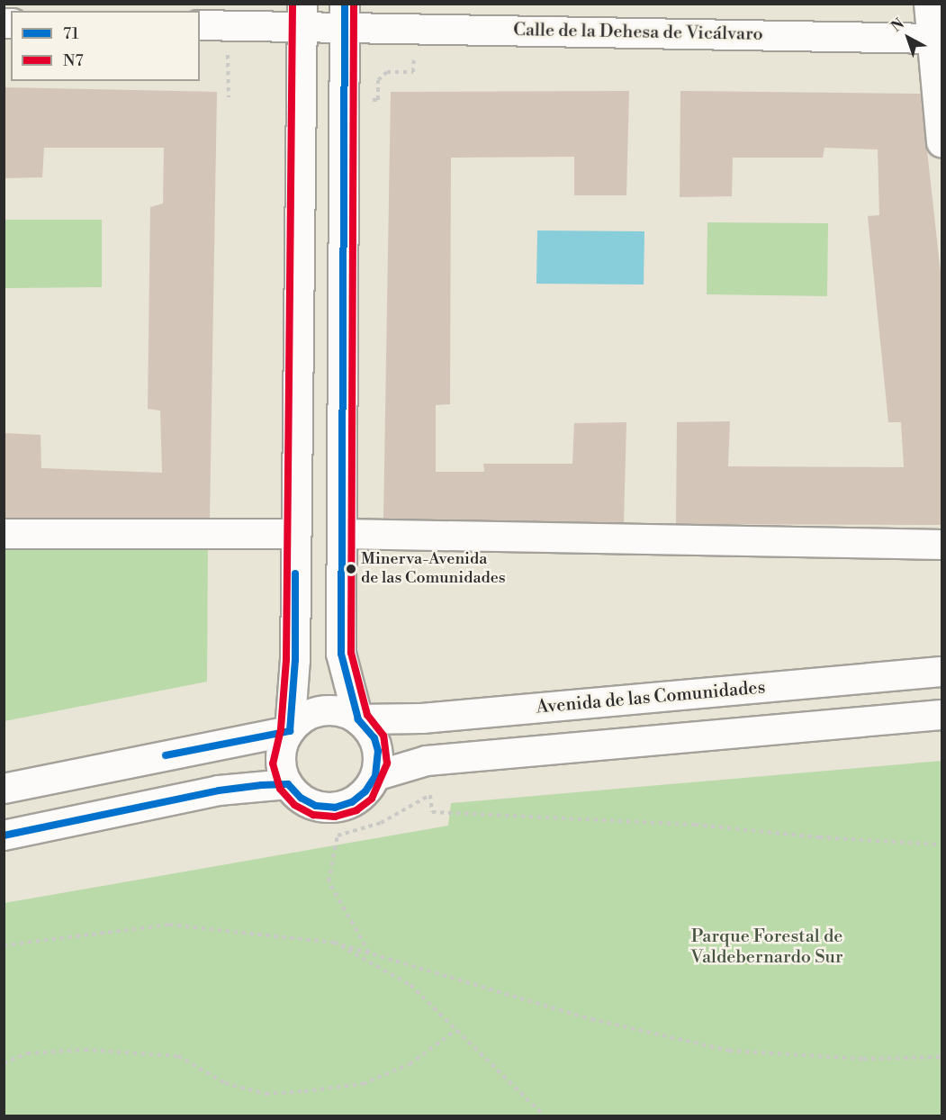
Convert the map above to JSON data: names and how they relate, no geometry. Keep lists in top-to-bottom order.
{
  "streets": {
    "street": ["Calle de la Dehesa de Vicálvaro", "Avenida de las Comunidades"]
  },
  "parks": ["Parque Forestal de Valdebernardo Sur"],
  "places": ["Minerva-Avenida de las Comunidades"],
  "lines": ["transit line 71", "transit line N7"],
  "legend": ["71", "N7"],
  "north": "top left"
}
